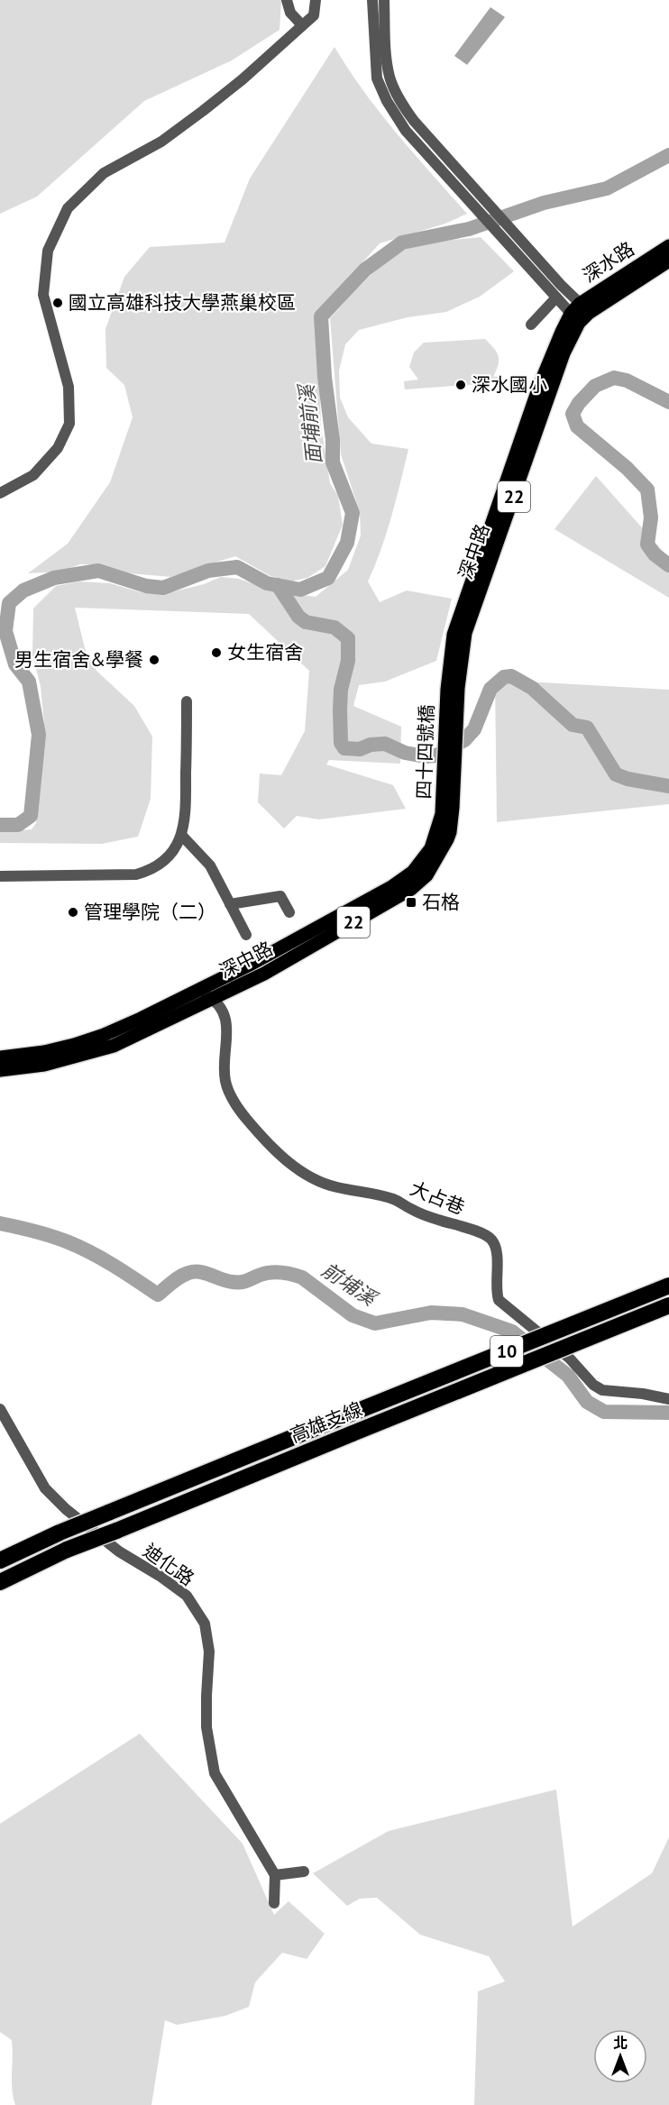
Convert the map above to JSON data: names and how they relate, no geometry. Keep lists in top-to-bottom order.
{
  "streets": {
    "highway": ["10", "高雄支線"],
    "main road": [
      "深水路",
      "22",
      "深中路",
      "四十四號橋"
    ],
    "street": ["大占巷", "迪化路"]
  },
  "crossings": [
    ["深水路", "深中路"],
    ["深中路", "四十四號橋"],
    ["深中路", "大占巷"]
  ],
  "water": ["面埔前溪", "前埔溪"],
  "places": {
    "other": [
      "國立高雄科技大學燕巢校區",
      "深水國小",
      "女生宿舍",
      "男生宿舍&學餐",
      "管理學院（二）"
    ],
    "transit": ["石格"]
  },
  "north": "top"
}
